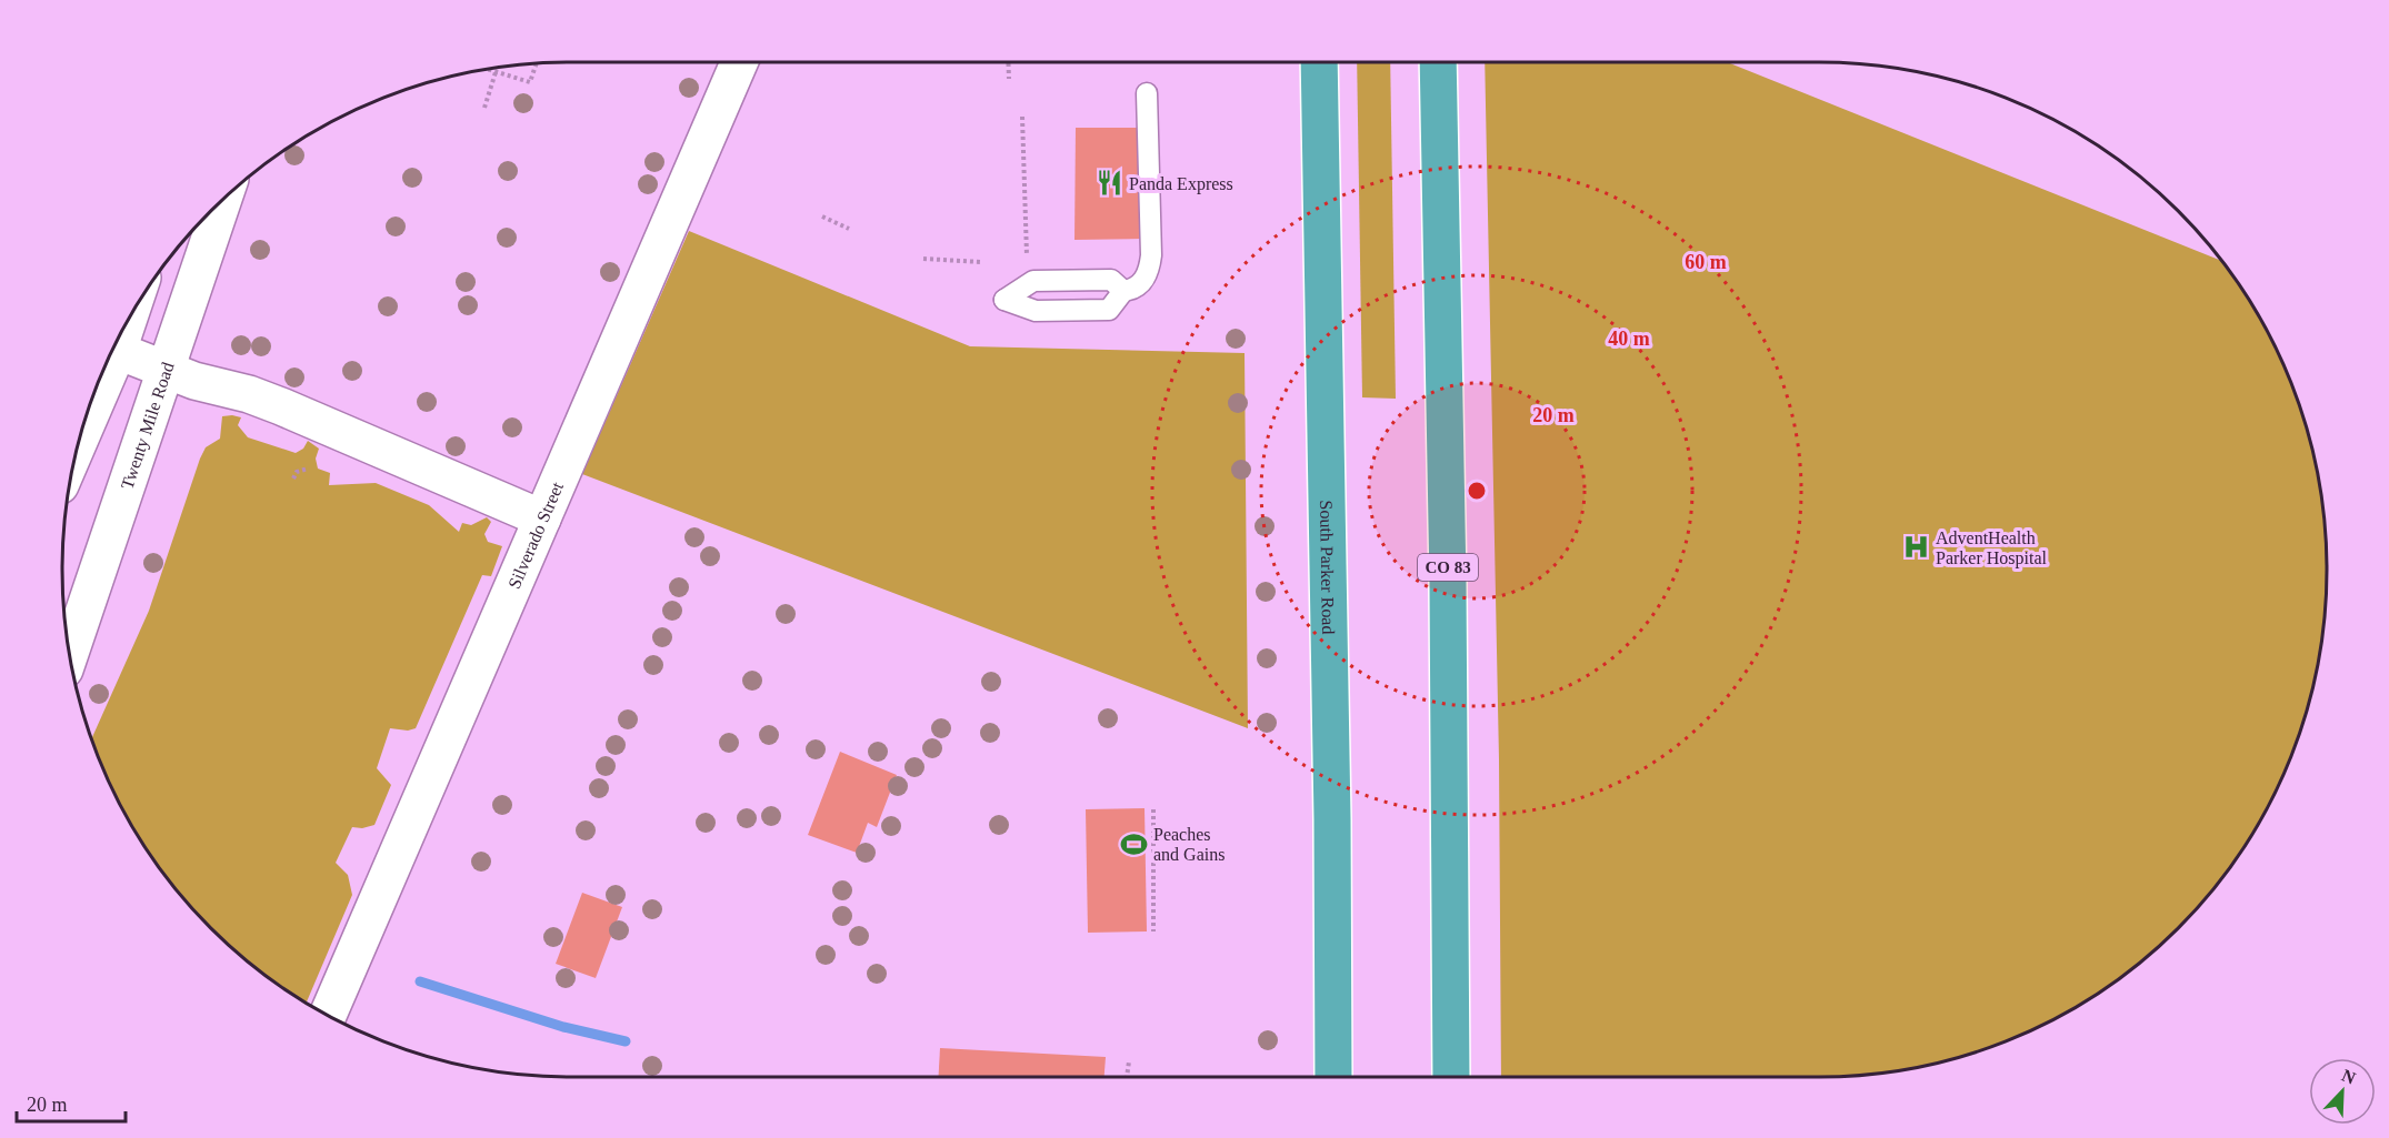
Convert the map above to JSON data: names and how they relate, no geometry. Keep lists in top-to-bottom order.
{
  "streets": {
    "highway": ["South Parker Road", "CO 83"],
    "street": ["Twenty Mile Road", "Silverado Street"]
  },
  "places": {
    "restaurant": ["Panda Express"],
    "hospital": ["AdventHealth Parker Hospital"],
    "sports": ["Peaches and Gains"]
  },
  "scale_bar": "20 m",
  "north": "top right",
  "rings": ["60 m", "40 m", "20 m"]
}
